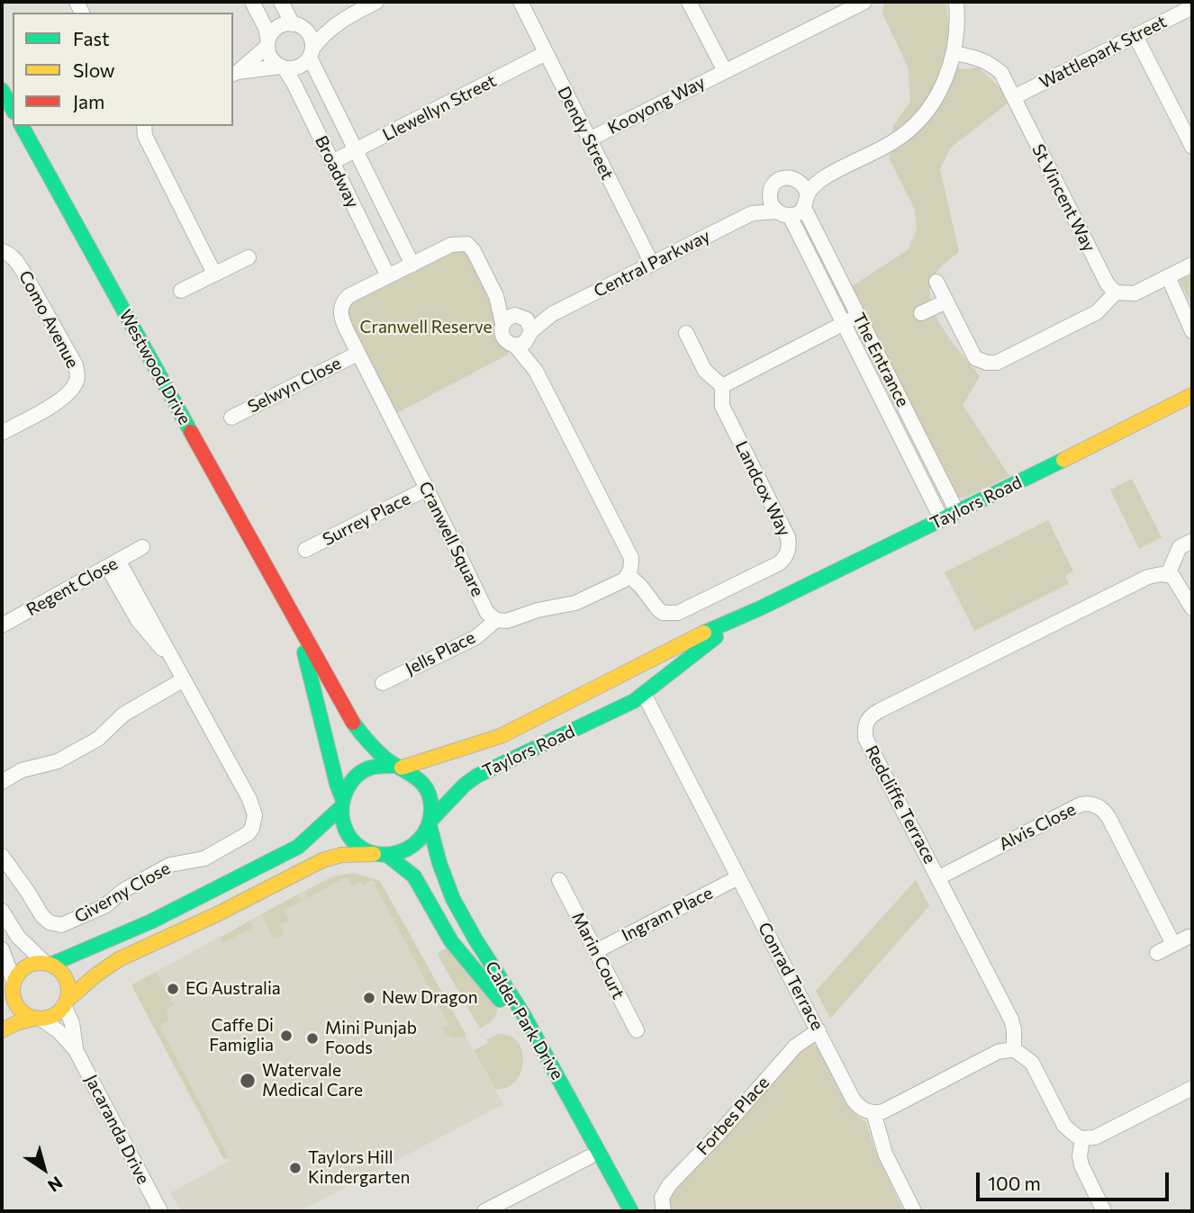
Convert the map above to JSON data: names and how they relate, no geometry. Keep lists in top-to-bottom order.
{
  "streets": {
    "main road": ["Westwood Drive", "Taylors Road", "Calder Park Drive"],
    "street": [
      "Wattlepark Street",
      "Kooyong Way",
      "Llewellyn Street",
      "Dendy Street",
      "Broadway",
      "St Vincent Way",
      "Central Parkway",
      "Como Avenue",
      "The Entrance",
      "Selwyn Close",
      "Landcox Way",
      "Surrey Place",
      "Cranwell Square",
      "Regent Close",
      "Jells Place",
      "Redcliffe Terrace",
      "Alvis Close",
      "Giverny Close",
      "Ingram Place",
      "Marin Court",
      "Conrad Terrace",
      "Forbes Place",
      "Jacaranda Drive"
    ]
  },
  "crossings": [
    ["Wattlepark Street", "St Vincent Way"],
    ["Kooyong Way", "Dendy Street"],
    ["Llewellyn Street", "Dendy Street"],
    ["Llewellyn Street", "Broadway"],
    ["Dendy Street", "Central Parkway"],
    ["Broadway", "Cranwell Square"],
    ["Central Parkway", "The Entrance"],
    ["Central Parkway", "Cranwell Square"],
    ["The Entrance", "Taylors Road"],
    ["Westwood Drive", "Taylors Road"],
    ["Westwood Drive", "Calder Park Drive"],
    ["Selwyn Close", "Cranwell Square"],
    ["Taylors Road", "Conrad Terrace"],
    ["Taylors Road", "Calder Park Drive"],
    ["Surrey Place", "Cranwell Square"],
    ["Cranwell Square", "Jells Place"],
    ["Regent Close", "Giverny Close"],
    ["Redcliffe Terrace", "Alvis Close"],
    ["Ingram Place", "Marin Court"],
    ["Ingram Place", "Conrad Terrace"],
    ["Conrad Terrace", "Forbes Place"]
  ],
  "parks": ["Cranwell Reserve"],
  "places": [
    "EG Australia",
    "New Dragon",
    "Caffe Di Famiglia",
    "Mini Punjab Foods",
    "Watervale Medical Care",
    "Taylors Hill Kindergarten"
  ],
  "legend": ["Fast", "Slow", "Jam"],
  "scale_bar": "100 m",
  "north": "bottom right"
}
